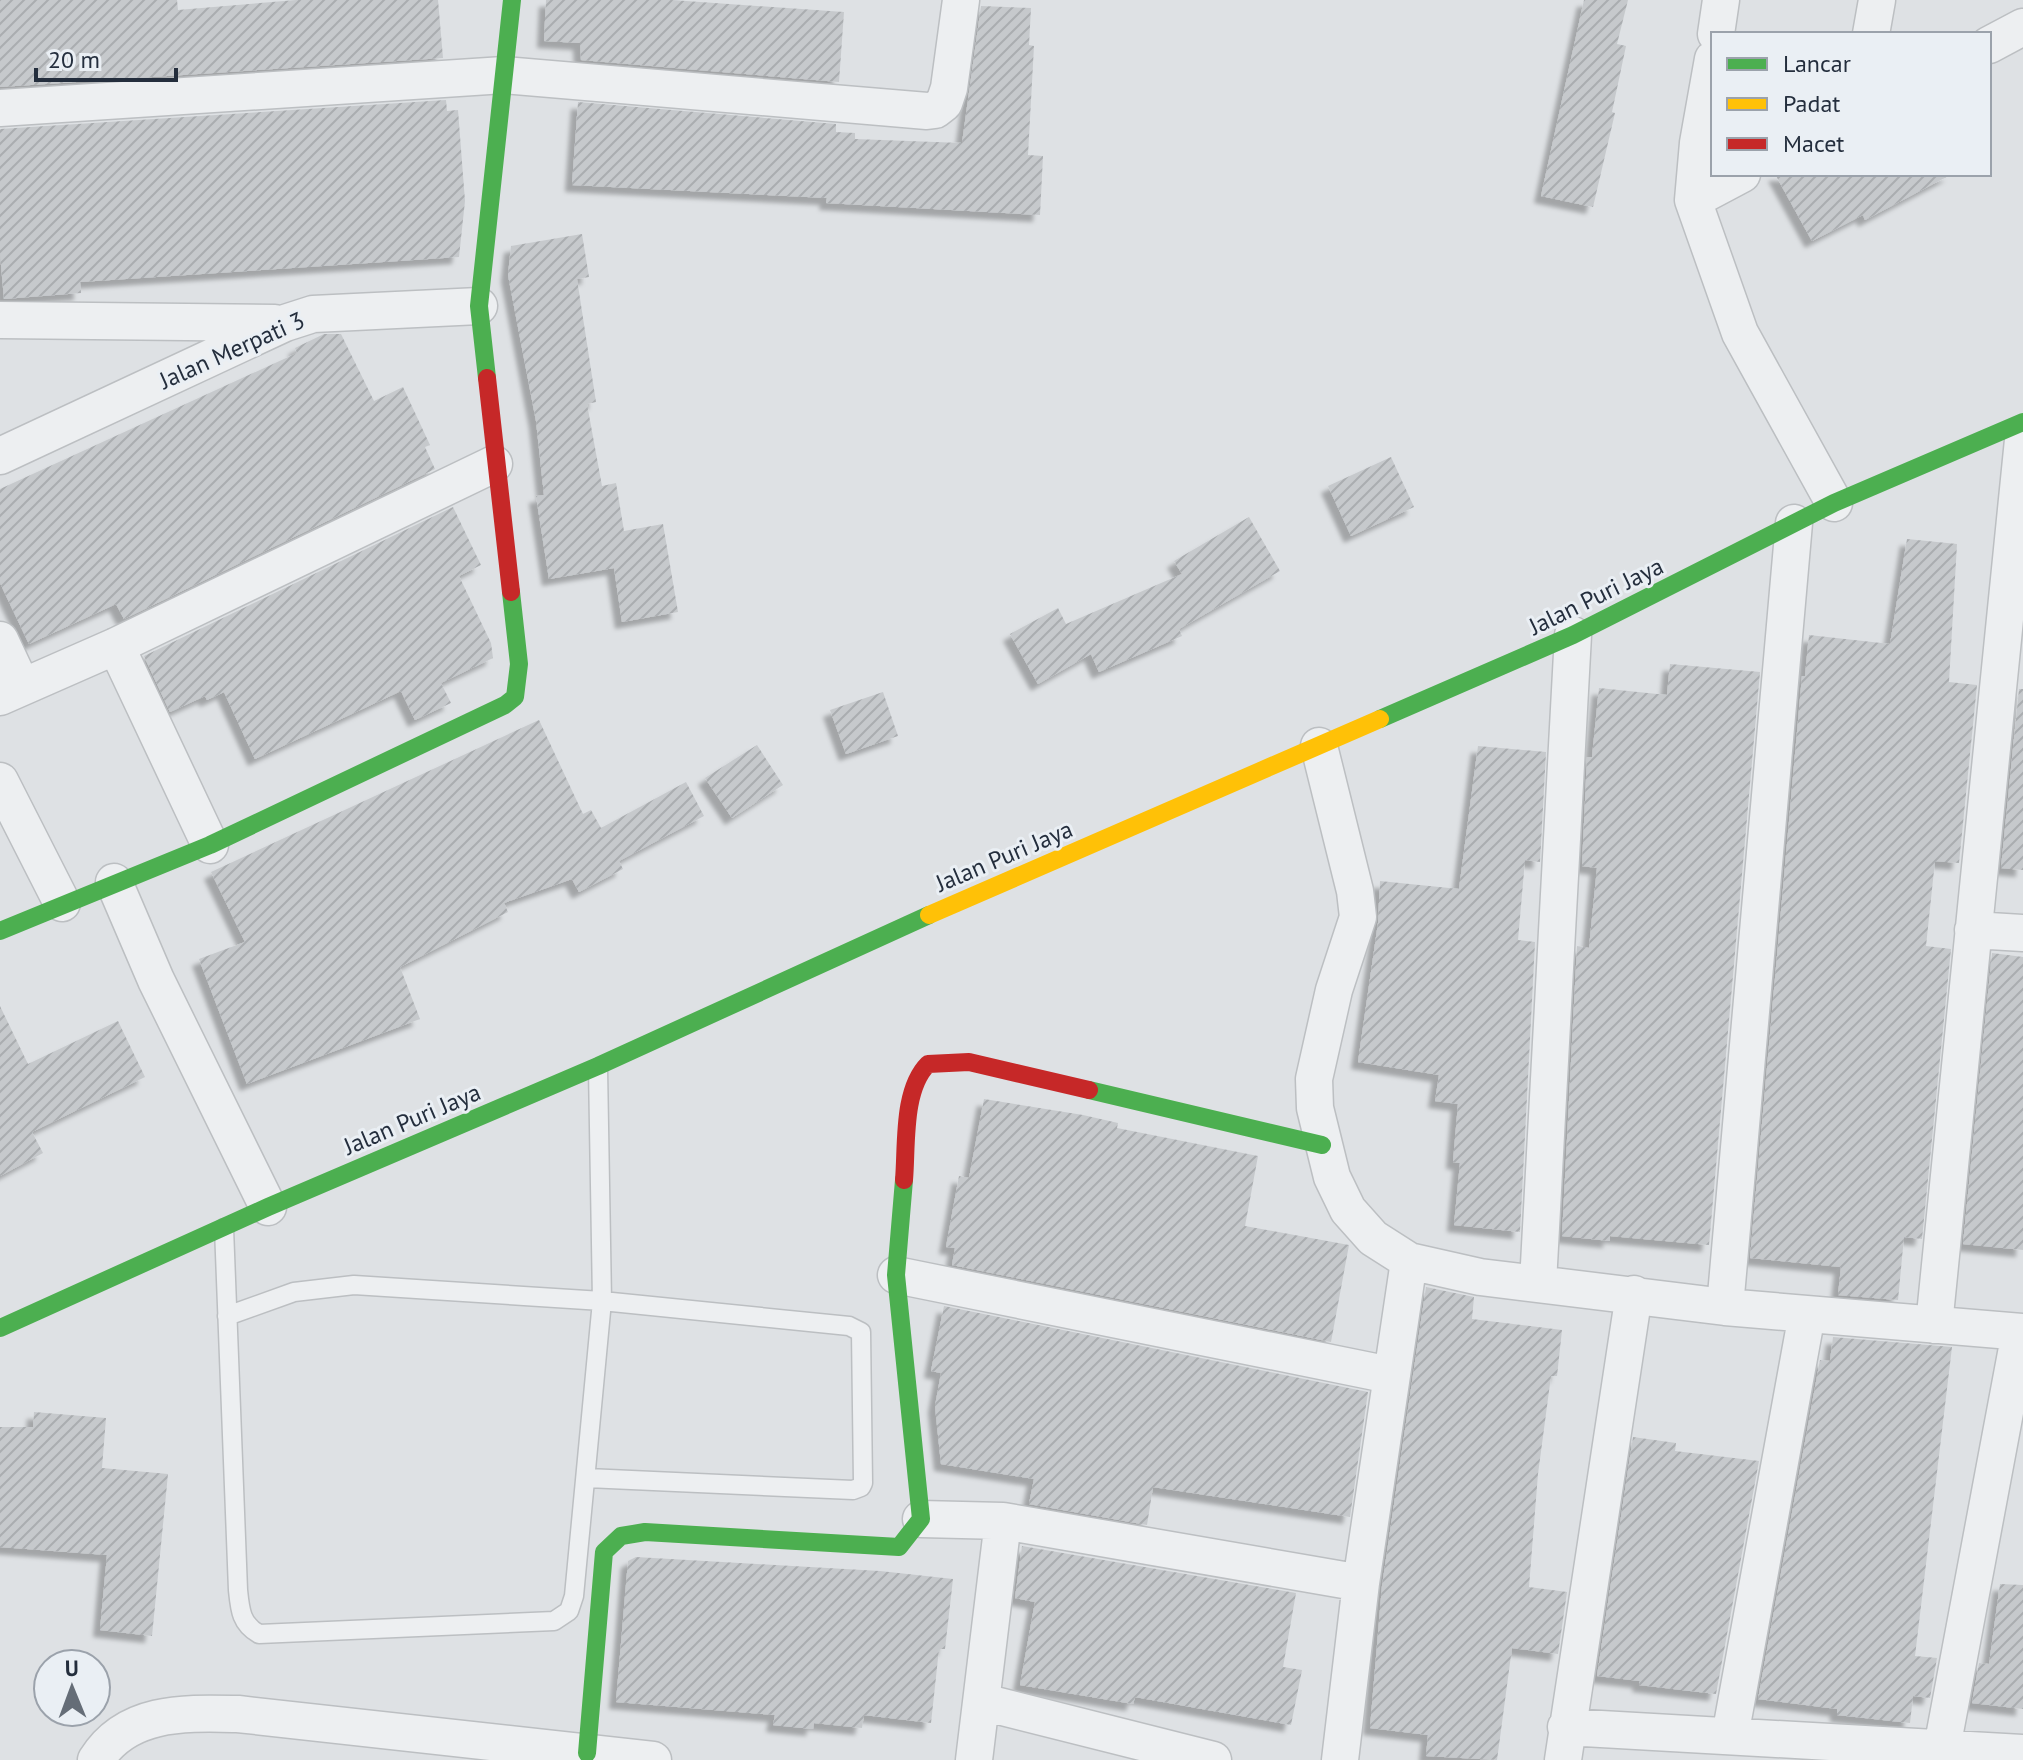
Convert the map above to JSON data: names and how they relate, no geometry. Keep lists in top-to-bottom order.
{
  "streets": {
    "street": ["Jalan Merpati 3", "Jalan Puri Jaya"]
  },
  "legend": ["Lancar", "Padat", "Macet"],
  "scale_bar": "20 m",
  "north": "top"
}
